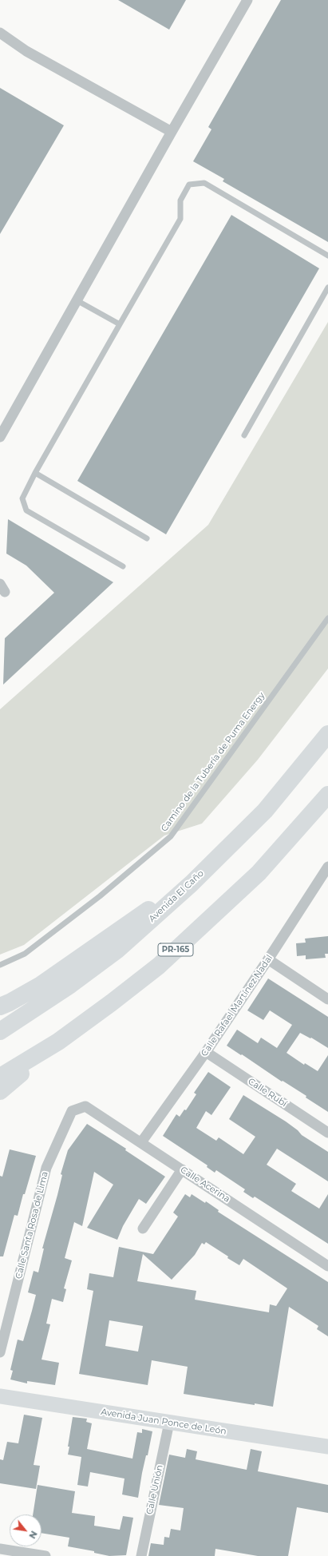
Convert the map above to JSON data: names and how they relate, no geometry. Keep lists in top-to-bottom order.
{
  "streets": {
    "highway": ["Avenida El Caño", "PR-165"],
    "main road": ["Avenida Juan Ponce de León"],
    "street": [
      "Calle Rafael Martínez Nadal",
      "Calle Rubí",
      "Calle Acerina",
      "Calle Santa Rosa de Lima",
      "Calle Unión"
    ],
    "lane": ["Camino de la Tubería de Puma Energy"]
  },
  "crossings": [
    ["Calle Rafael Martínez Nadal", "Calle Rubí"],
    ["Calle Rafael Martínez Nadal", "Calle Acerina"],
    ["Calle Acerina", "Calle Santa Rosa de Lima"],
    ["Avenida Juan Ponce de León", "Calle Unión"]
  ],
  "north": "bottom right"
}
